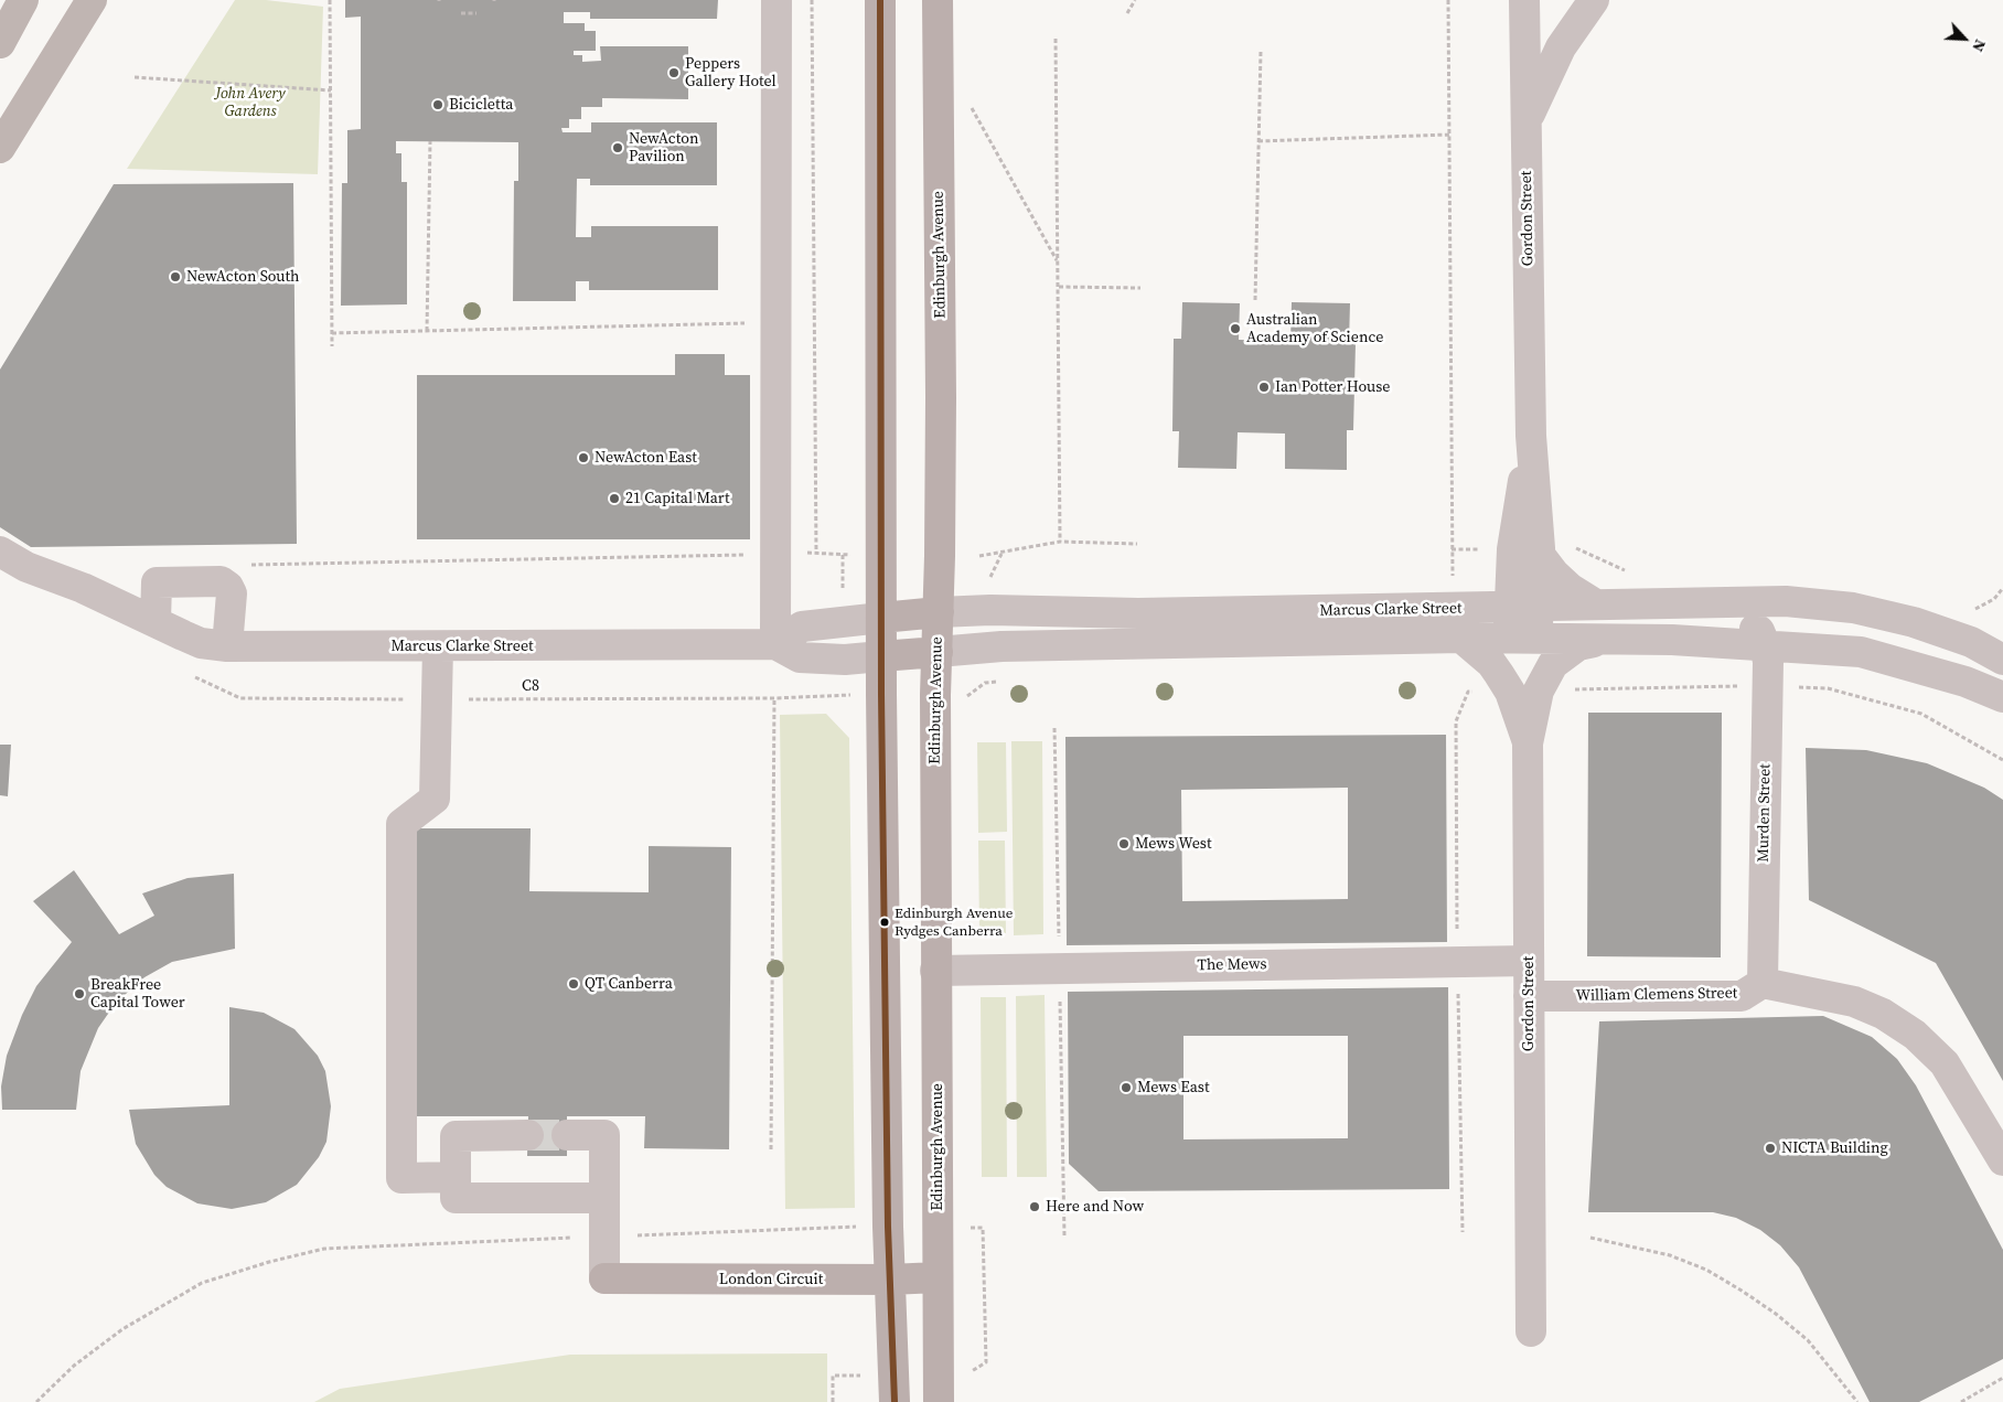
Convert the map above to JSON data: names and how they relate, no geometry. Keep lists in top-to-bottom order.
{
  "streets": {
    "main road": ["Edinburgh Avenue", "Marcus Clarke Street", "London Circuit"],
    "street": [
      "Gordon Street",
      "Murden Street",
      "The Mews",
      "William Clemens Street"
    ],
    "path": ["C8"]
  },
  "crossings": [
    ["Gordon Street", "Marcus Clarke Street"],
    ["Gordon Street", "The Mews"],
    ["Gordon Street", "William Clemens Street"],
    ["Edinburgh Avenue", "Marcus Clarke Street"],
    ["Edinburgh Avenue", "The Mews"],
    ["Edinburgh Avenue", "London Circuit"],
    ["Marcus Clarke Street", "Murden Street"],
    ["Murden Street", "William Clemens Street"]
  ],
  "parks": ["John Avery Gardens"],
  "places": [
    "Peppers Gallery Hotel",
    "Bicicletta",
    "NewActon Pavilion",
    "NewActon South",
    "Australian Academy of Science",
    "Ian Potter House",
    "NewActon East",
    "21 Capital Mart",
    "Mews West",
    "Edinburgh Avenue Rydges Canberra",
    "QT Canberra",
    "BreakFree Capital Tower",
    "Mews East",
    "NICTA Building",
    "Here and Now"
  ],
  "north": "bottom right"
}
